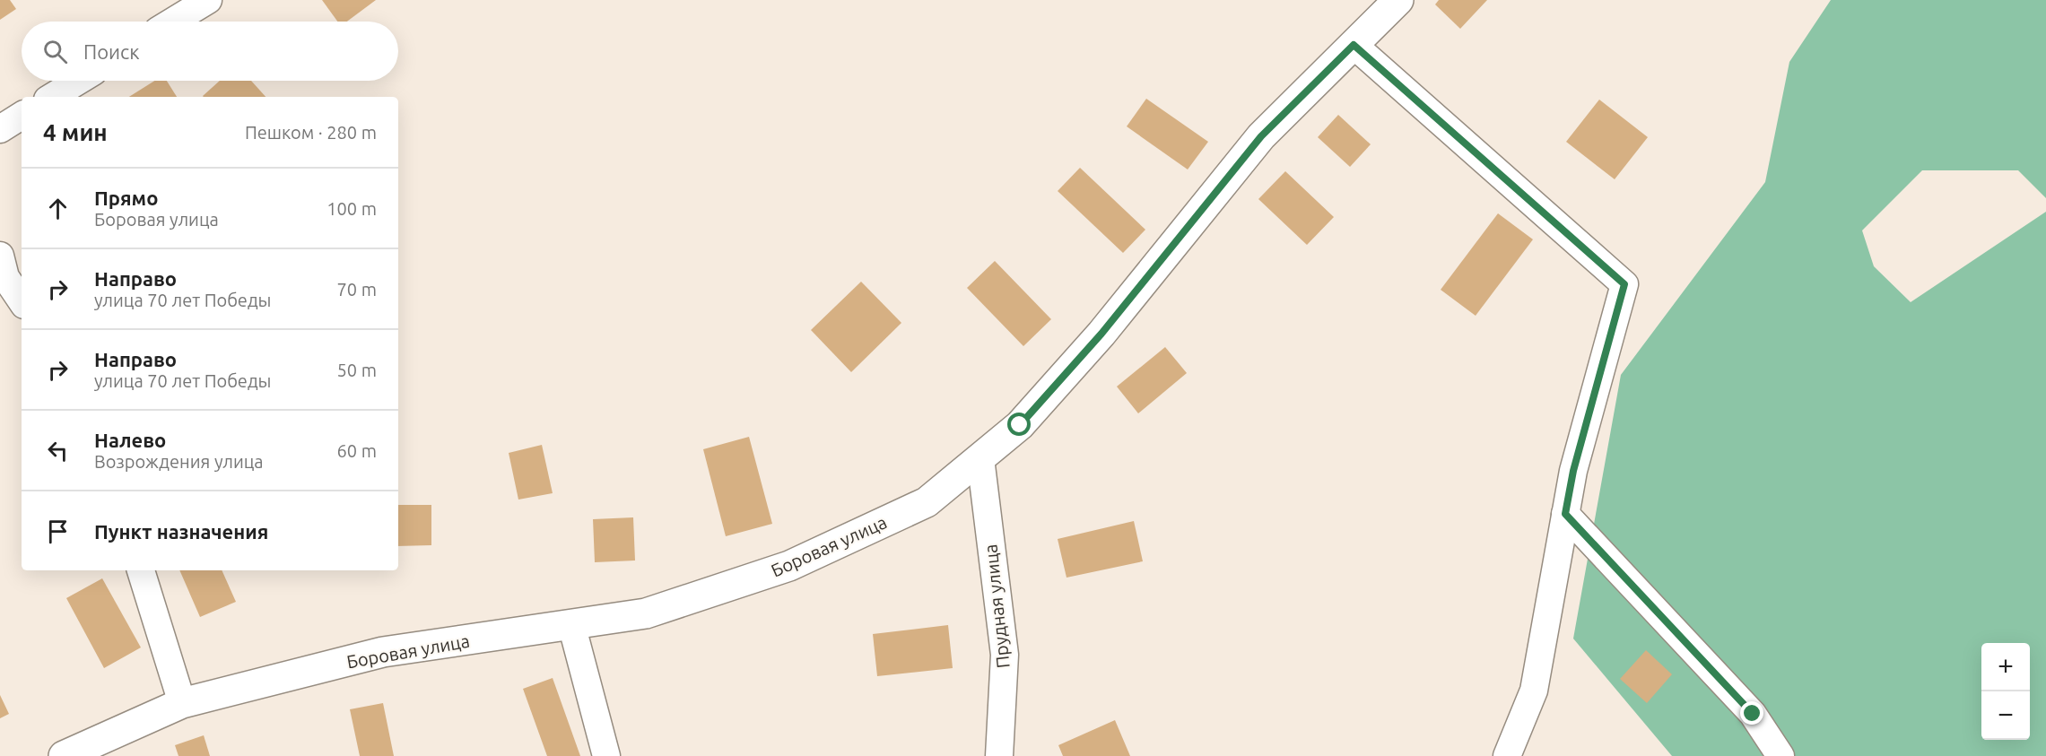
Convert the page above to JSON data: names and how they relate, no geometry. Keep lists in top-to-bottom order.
{
  "streets": {
    "main road": ["Боровая улица"],
    "street": ["Прудная улица"]
  },
  "crossings": [
    ["Боровая улица", "Прудная улица"]
  ],
  "page": {
    "search": "Поиск",
    "heading": ["4 мин", "Пешком · 280 m"],
    "list": [
      ["Прямо", "Боровая улица", "100 m"],
      ["Направо", "улица 70 лет Победы", "70 m"],
      ["Направо", "улица 70 лет Победы", "50 m"],
      ["Налево", "Возрождения улица", "60 m"],
      "Пункт назначения"
    ],
    "map_buttons": ["+", "−"]
  }
}
